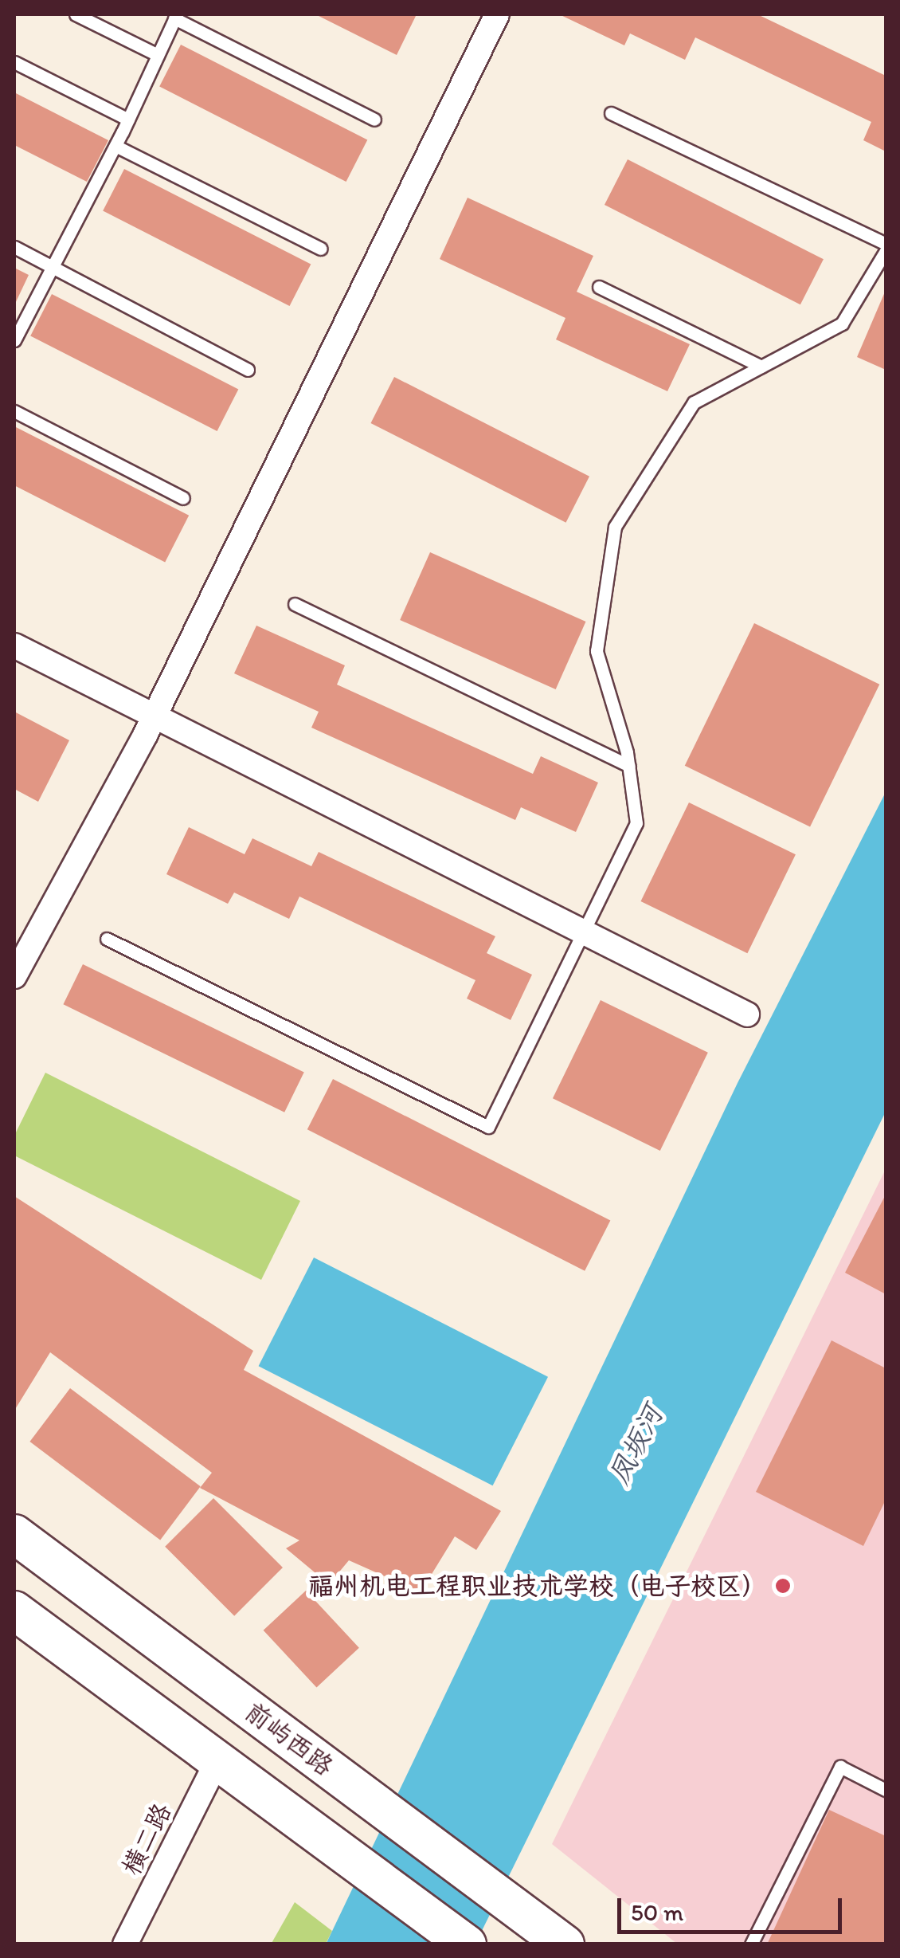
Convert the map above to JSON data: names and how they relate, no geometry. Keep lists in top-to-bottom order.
{
  "streets": {
    "main road": ["前屿西路"],
    "street": ["横二路"]
  },
  "water": ["凤坂河"],
  "places": ["福州机电工程职业技术学校（电子校区）"],
  "scale_bar": "50 m"
}
